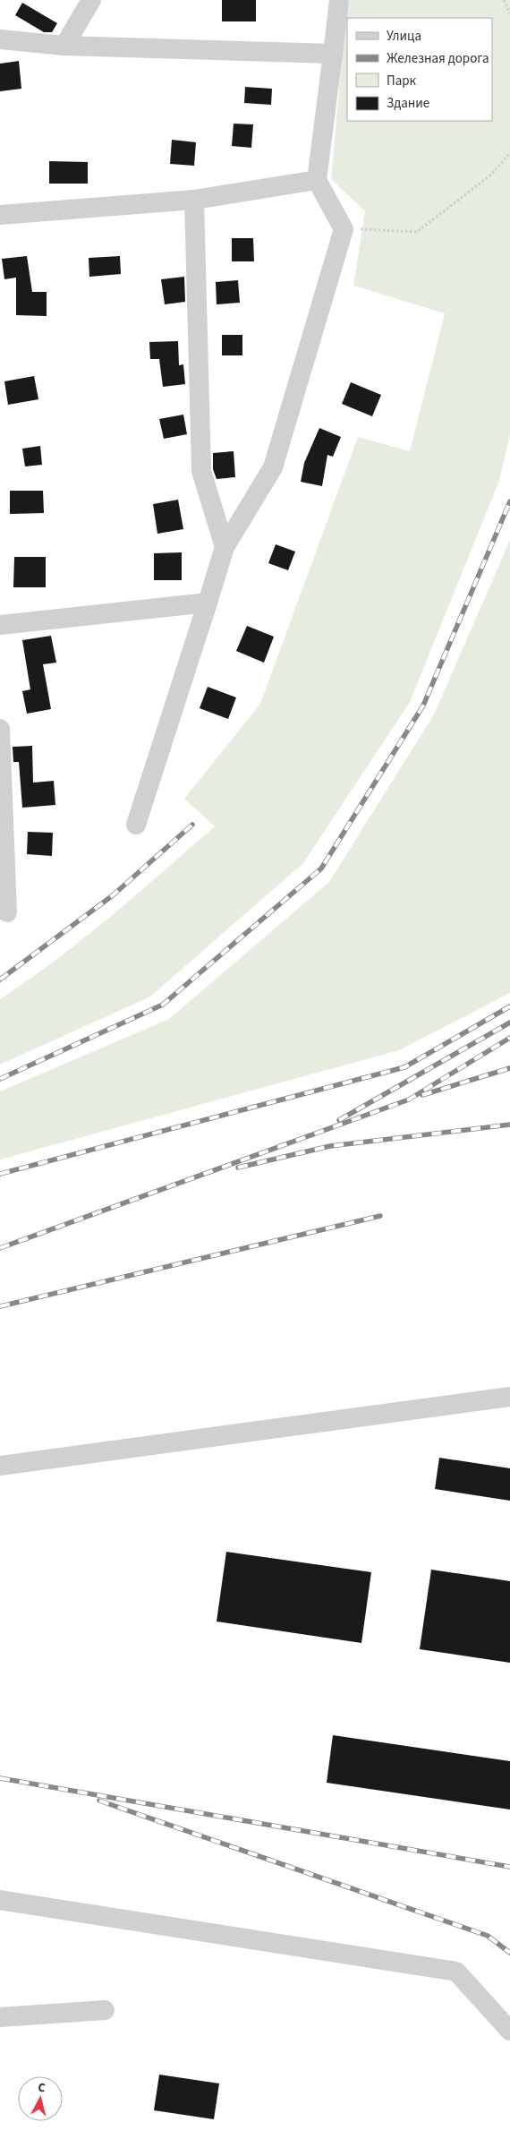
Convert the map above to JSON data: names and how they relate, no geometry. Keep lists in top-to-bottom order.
{
  "legend": [
    "Улица",
    "Железная дорога",
    "Парк",
    "Здание"
  ],
  "north": "top"
}
